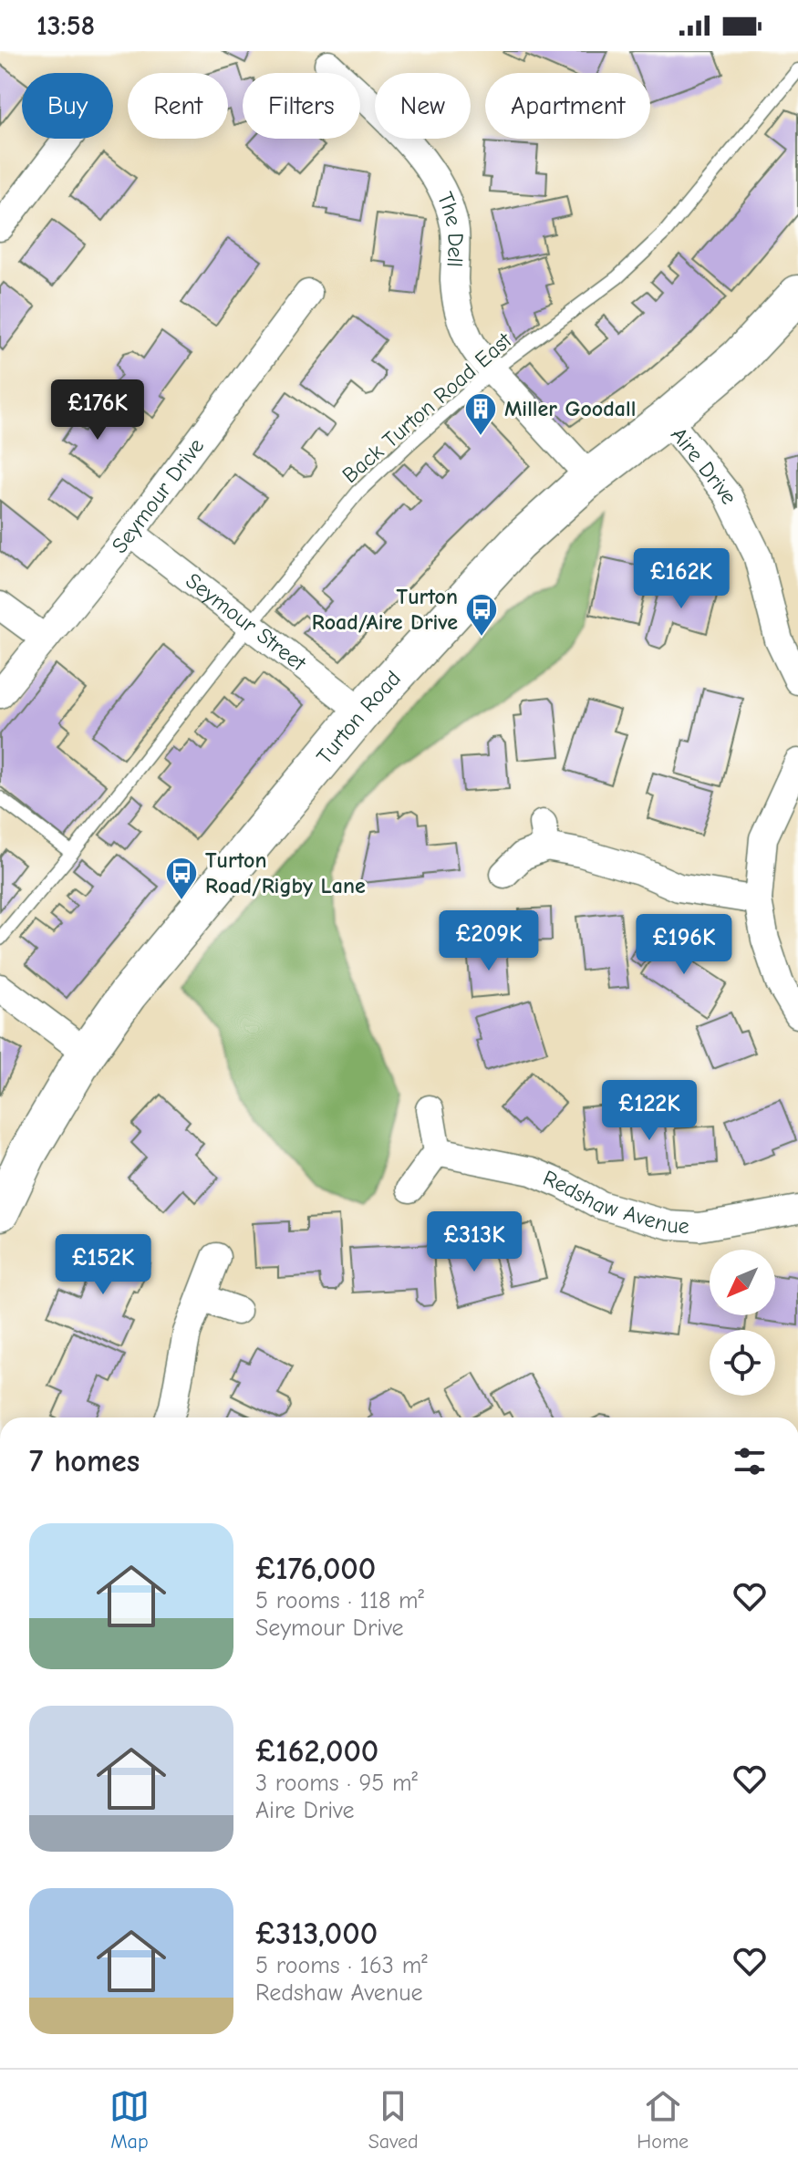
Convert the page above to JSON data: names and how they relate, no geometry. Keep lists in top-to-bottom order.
{
  "streets": {
    "main road": ["Turton Road"],
    "street": [
      "The Dell",
      "Aire Drive",
      "Seymour Drive",
      "Seymour Street",
      "Redshaw Avenue"
    ],
    "lane": ["Back Turton Road East"]
  },
  "crossings": [
    ["The Dell", "Back Turton Road East"],
    ["The Dell", "Turton Road"],
    ["Back Turton Road East", "Seymour Street"],
    ["Aire Drive", "Turton Road"],
    ["Seymour Drive", "Seymour Street"],
    ["Seymour Street", "Turton Road"]
  ],
  "places": {
    "building": ["Miller Goodall"],
    "bus stop": ["Turton Road/Aire Drive", "Turton Road/Rigby Lane"]
  },
  "north": "bottom left",
  "page": {
    "status": "13:58",
    "chip": [
      "Buy",
      "Rent",
      "Filters",
      "New",
      "Apartment"
    ],
    "price": [
      "£176K",
      "£162K",
      "£209K",
      "£196K",
      "£122K",
      "£313K",
      "£152K"
    ],
    "heading": "7 homes",
    "list": [
      {
        "name": "£176,000",
        "note": "5 rooms · 118 m² · Seymour Drive"
      },
      {
        "name": "£162,000",
        "note": "3 rooms · 95 m² · Aire Drive"
      },
      {
        "name": "£313,000",
        "note": "5 rooms · 163 m² · Redshaw Avenue"
      }
    ],
    "tabs": ["Map", "Saved", "Home"]
  }
}
